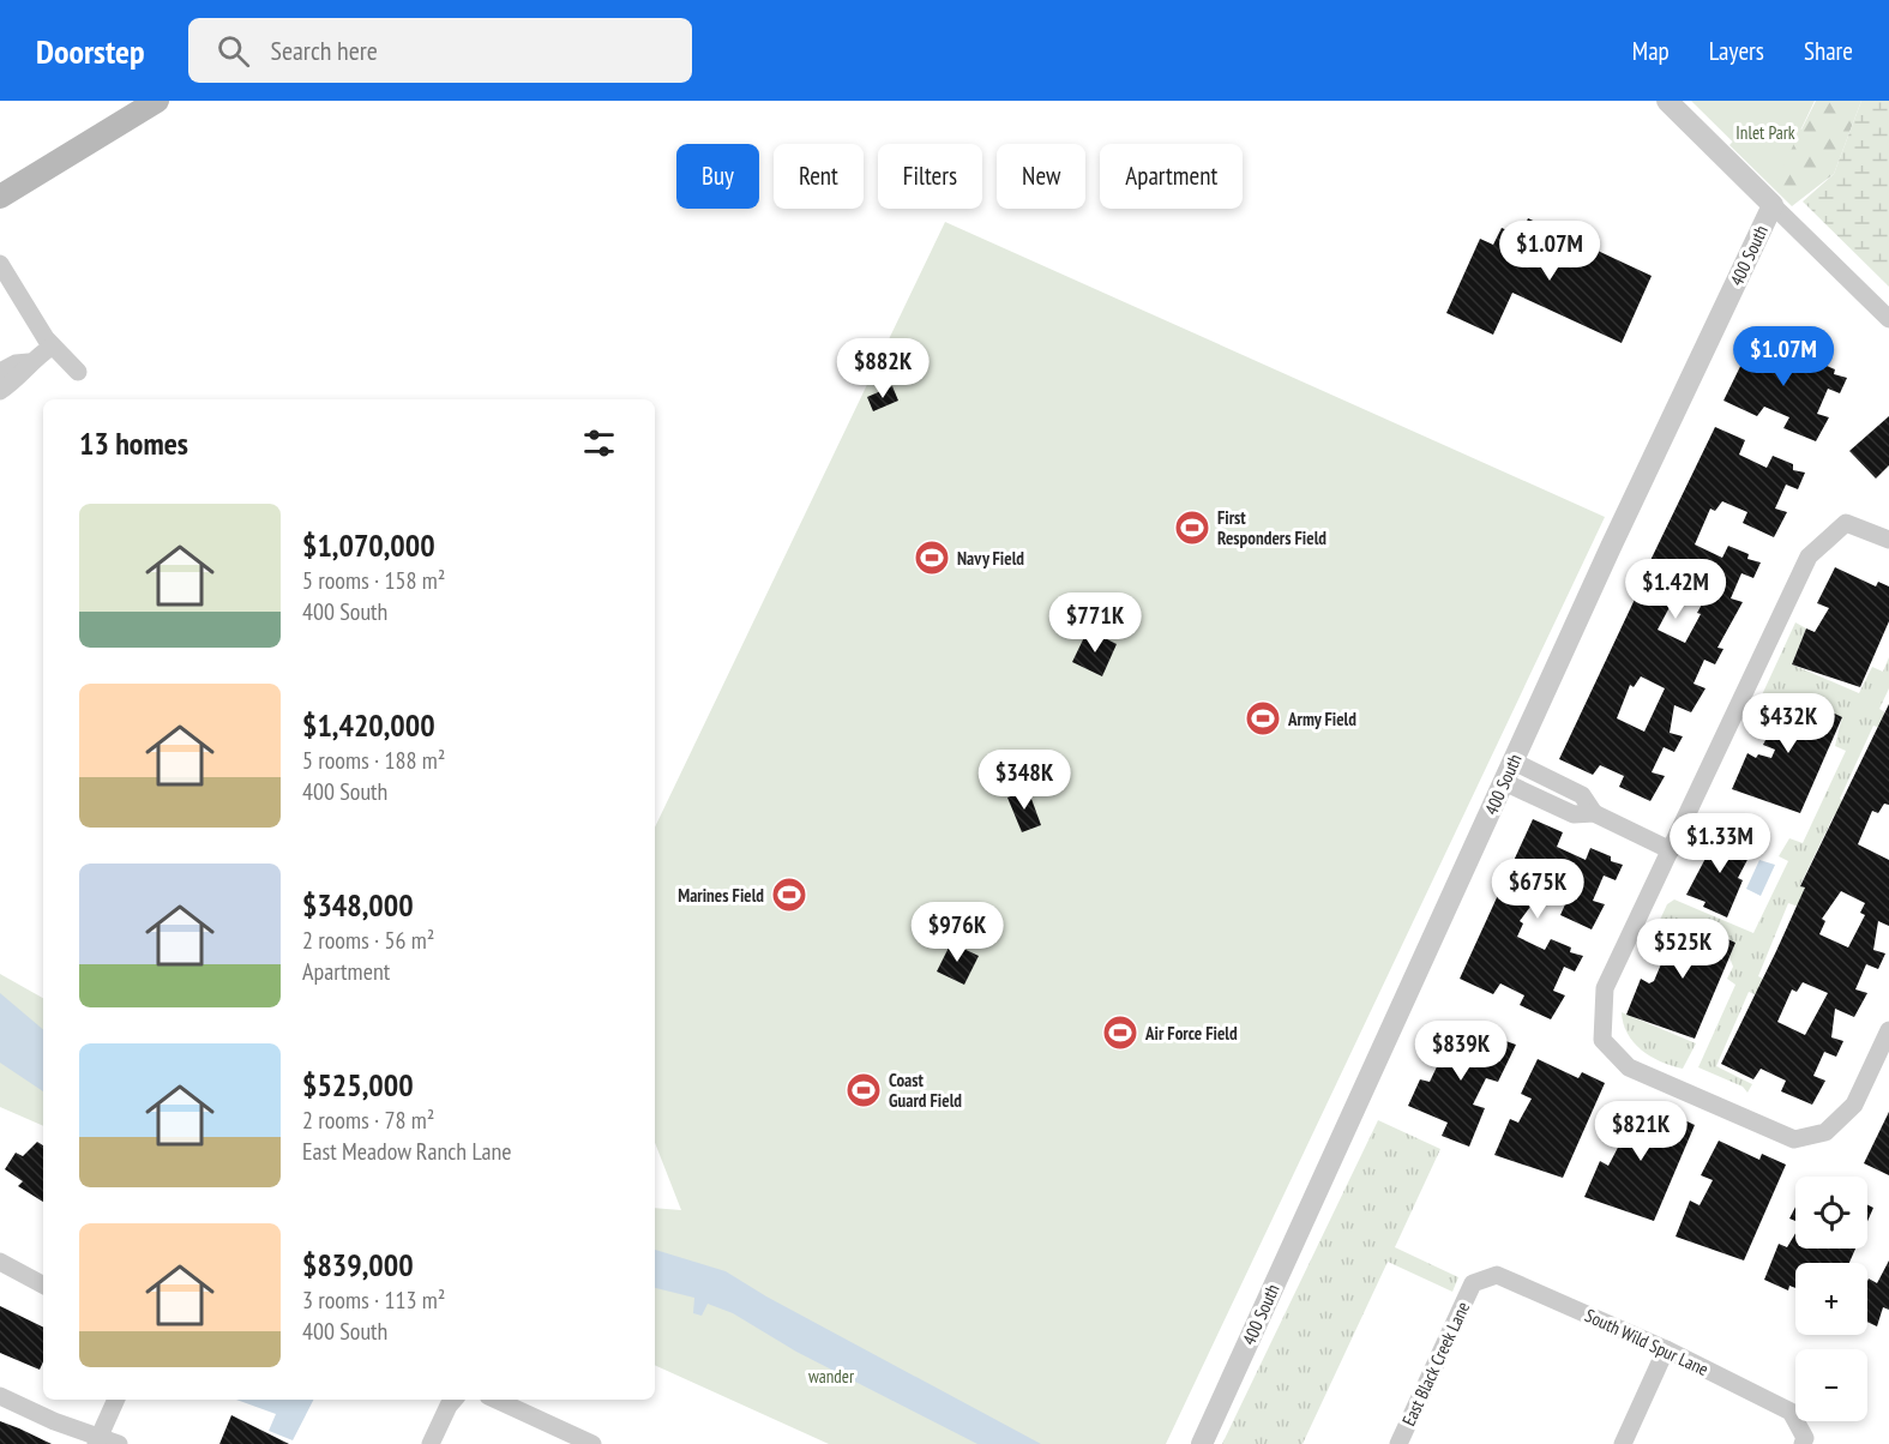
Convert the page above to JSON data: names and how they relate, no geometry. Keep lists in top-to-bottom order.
{
  "streets": {
    "street": ["400 South", "South Wild Spur Lane", "East Black Creek Lane"]
  },
  "crossings": [
    ["South Wild Spur Lane", "East Black Creek Lane"]
  ],
  "parks": ["Inlet Park", "wander"],
  "places": {
    "sports": [
      "First Responders Field",
      "Navy Field",
      "Army Field",
      "Marines Field",
      "Air Force Field",
      "Coast Guard Field"
    ]
  },
  "page": {
    "header": "Doorstep",
    "search": "Search here",
    "nav": ["Map", "Layers", "Share"],
    "chip": [
      "Buy",
      "Rent",
      "Filters",
      "New",
      "Apartment"
    ],
    "price": [
      "$1.07M",
      "$1.07M",
      "$882K",
      "$1.42M",
      "$771K",
      "$432K",
      "$348K",
      "$1.33M",
      "$675K",
      "$976K",
      "$525K",
      "$839K",
      "$821K"
    ],
    "heading": "13 homes",
    "list": [
      {
        "name": "$1,070,000",
        "note": "5 rooms · 158 m² · 400 South"
      },
      {
        "name": "$1,420,000",
        "note": "5 rooms · 188 m² · 400 South"
      },
      {
        "name": "$348,000",
        "note": "2 rooms · 56 m² · Apartment"
      },
      {
        "name": "$525,000",
        "note": "2 rooms · 78 m² · East Meadow Ranch Lane"
      },
      {
        "name": "$839,000",
        "note": "3 rooms · 113 m² · 400 South"
      }
    ],
    "map_buttons": ["+", "−"]
  }
}
